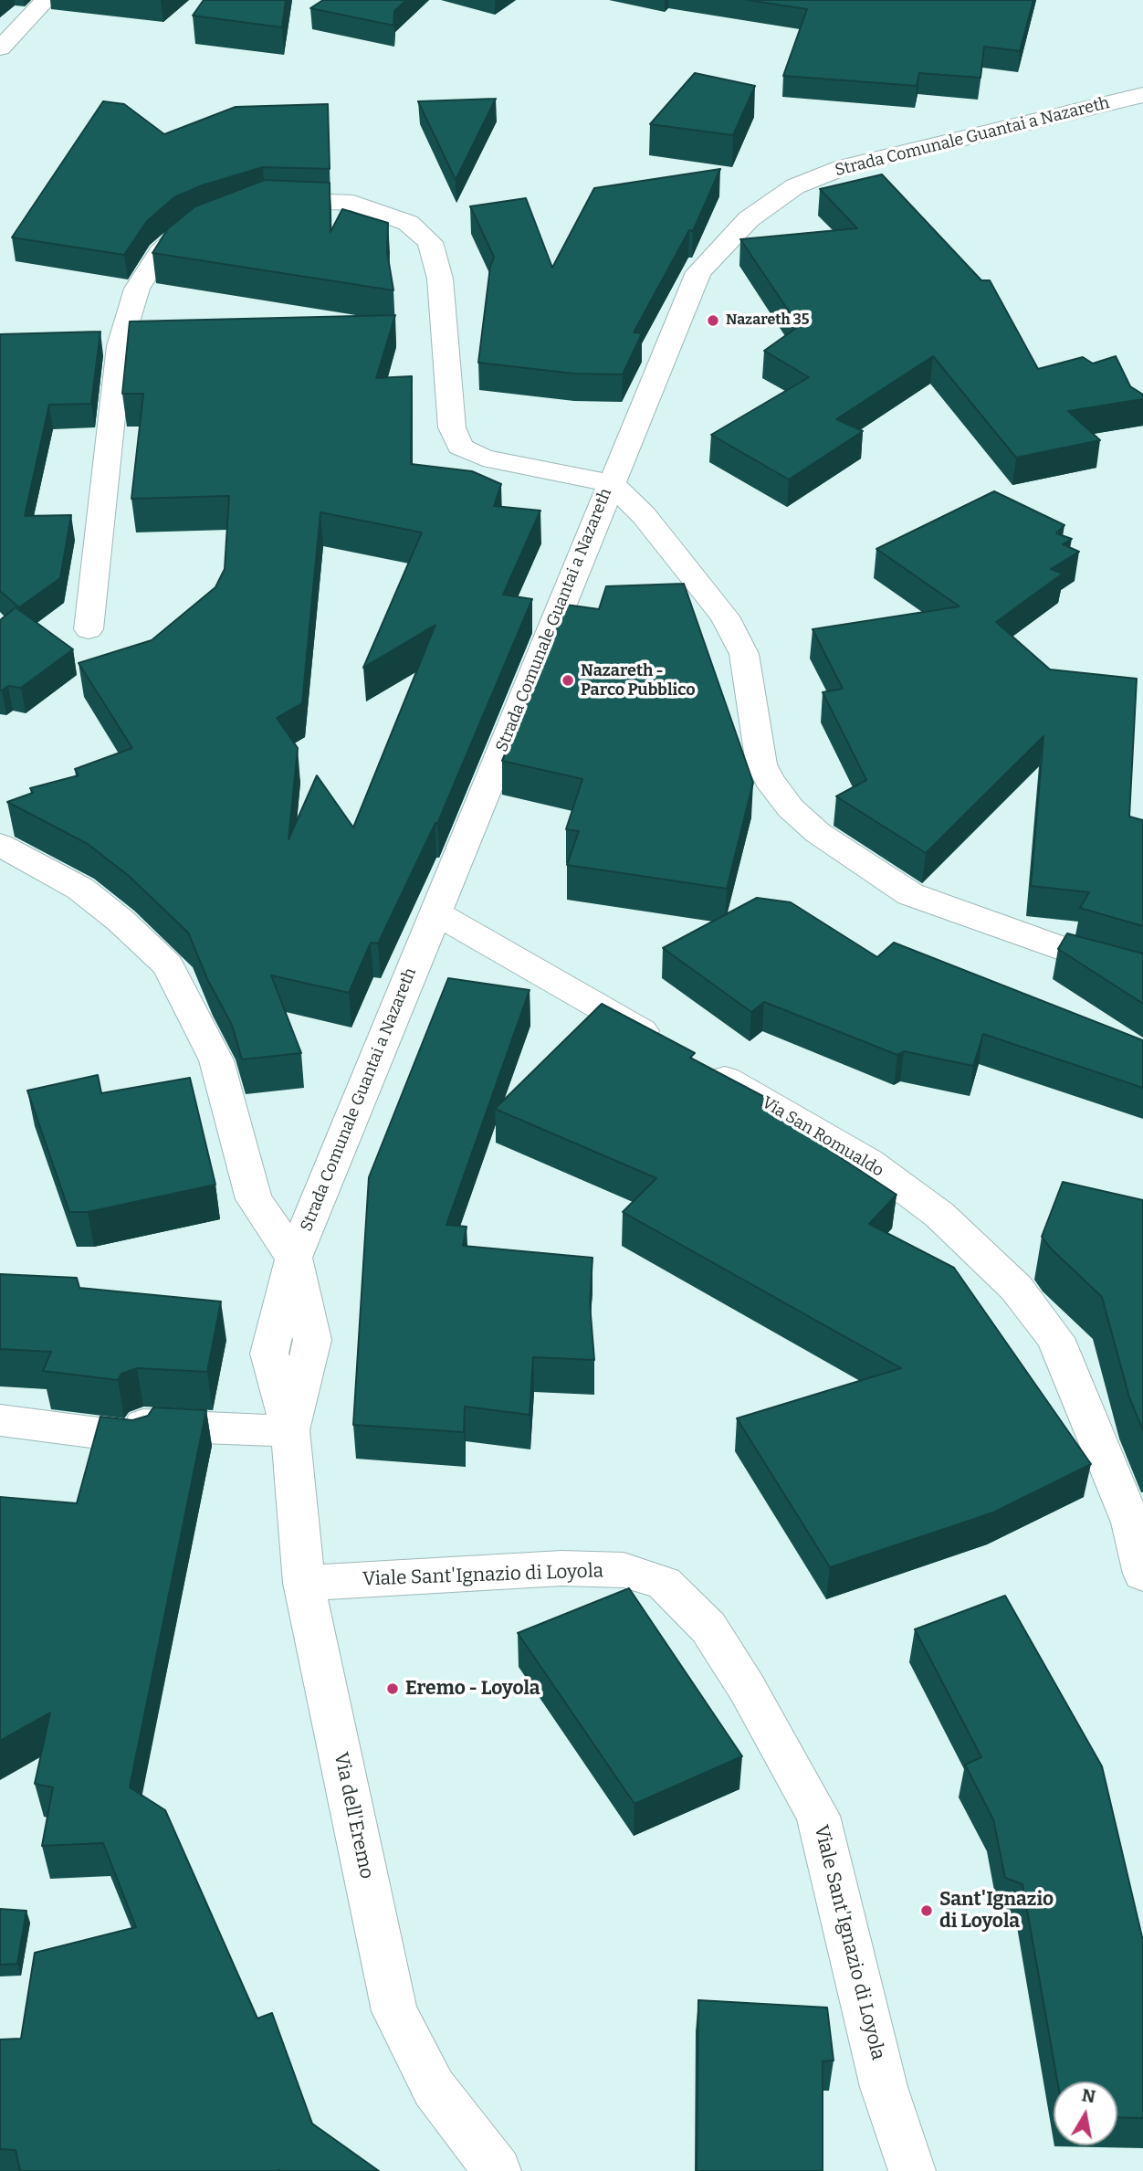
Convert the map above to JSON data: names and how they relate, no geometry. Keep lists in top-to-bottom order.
{
  "streets": {
    "street": [
      "Strada Comunale Guantai a Nazareth",
      "Via San Romualdo",
      "Viale Sant'Ignazio di Loyola",
      "Via dell'Eremo"
    ]
  },
  "crossings": [
    ["Strada Comunale Guantai a Nazareth", "Via San Romualdo"],
    ["Viale Sant'Ignazio di Loyola", "Via dell'Eremo"]
  ],
  "places": [
    "Nazareth 35",
    "Nazareth - Parco Pubblico",
    "Eremo - Loyola",
    "Sant'Ignazio di Loyola"
  ],
  "north": "top"
}
